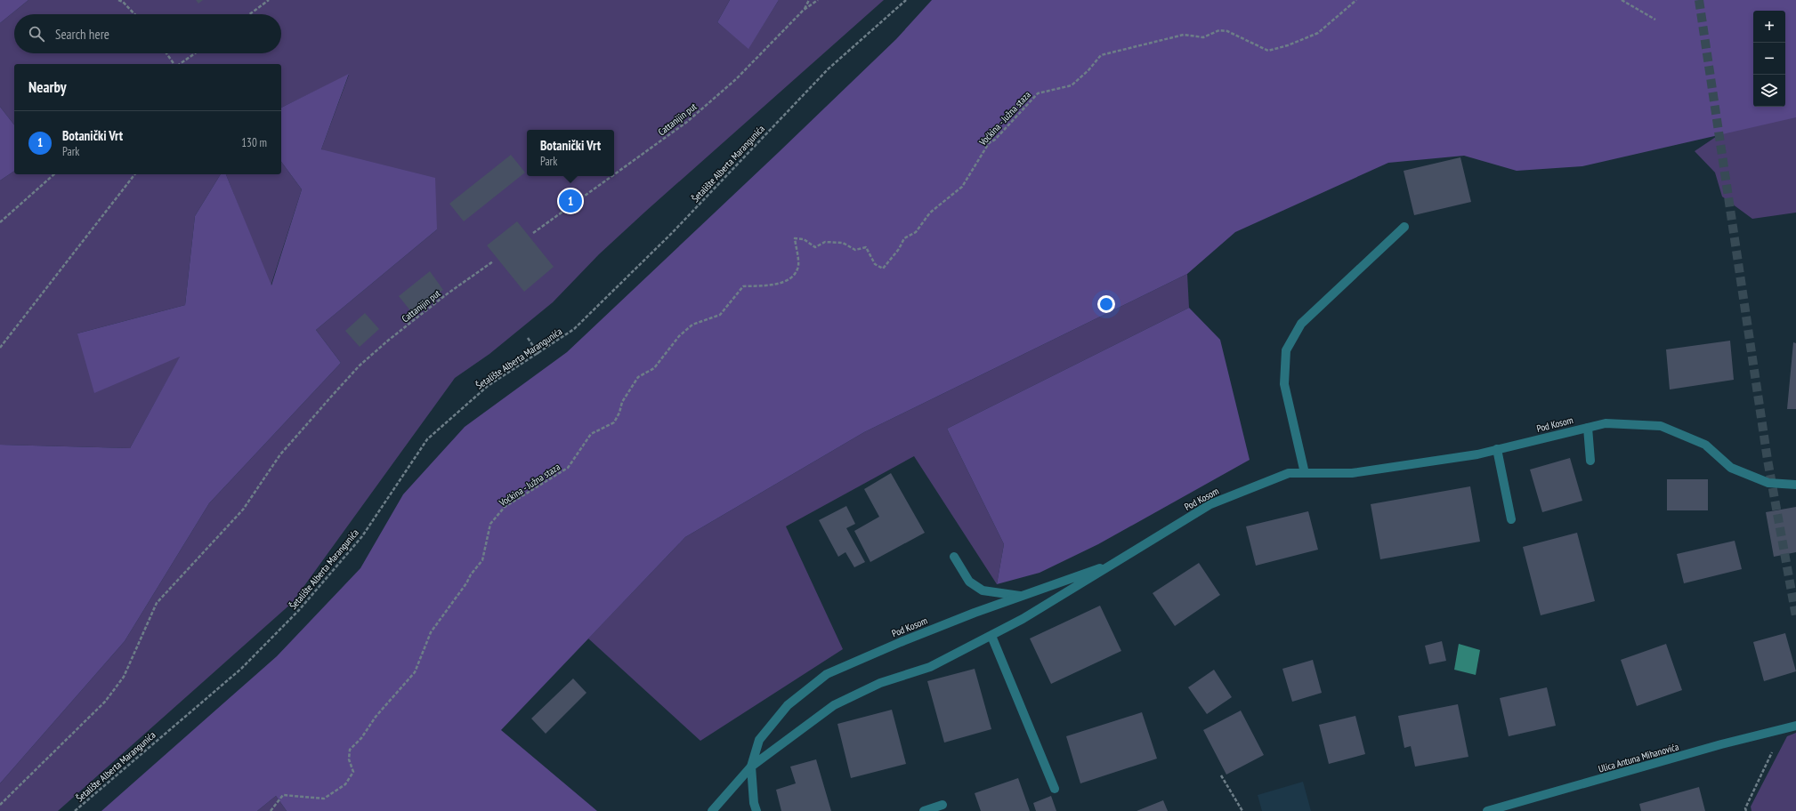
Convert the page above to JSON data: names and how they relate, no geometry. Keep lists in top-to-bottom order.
{
  "streets": {
    "street": ["Pod Kosom", "Ulica Antuna Mihanovića"],
    "path": ["Voćkina - Južna staza", "Cattanijin put", "Šetalište Alberta Marangunića"]
  },
  "page": {
    "map_buttons": ["+", "−"],
    "search": "Search here",
    "heading": "Nearby",
    "list": [
      {
        "mark": "1",
        "name": "Botanički Vrt",
        "note": "Park",
        "value": "130 m"
      }
    ],
    "popup": ["Botanički Vrt", "Park"],
    "pins": "1"
  }
}
